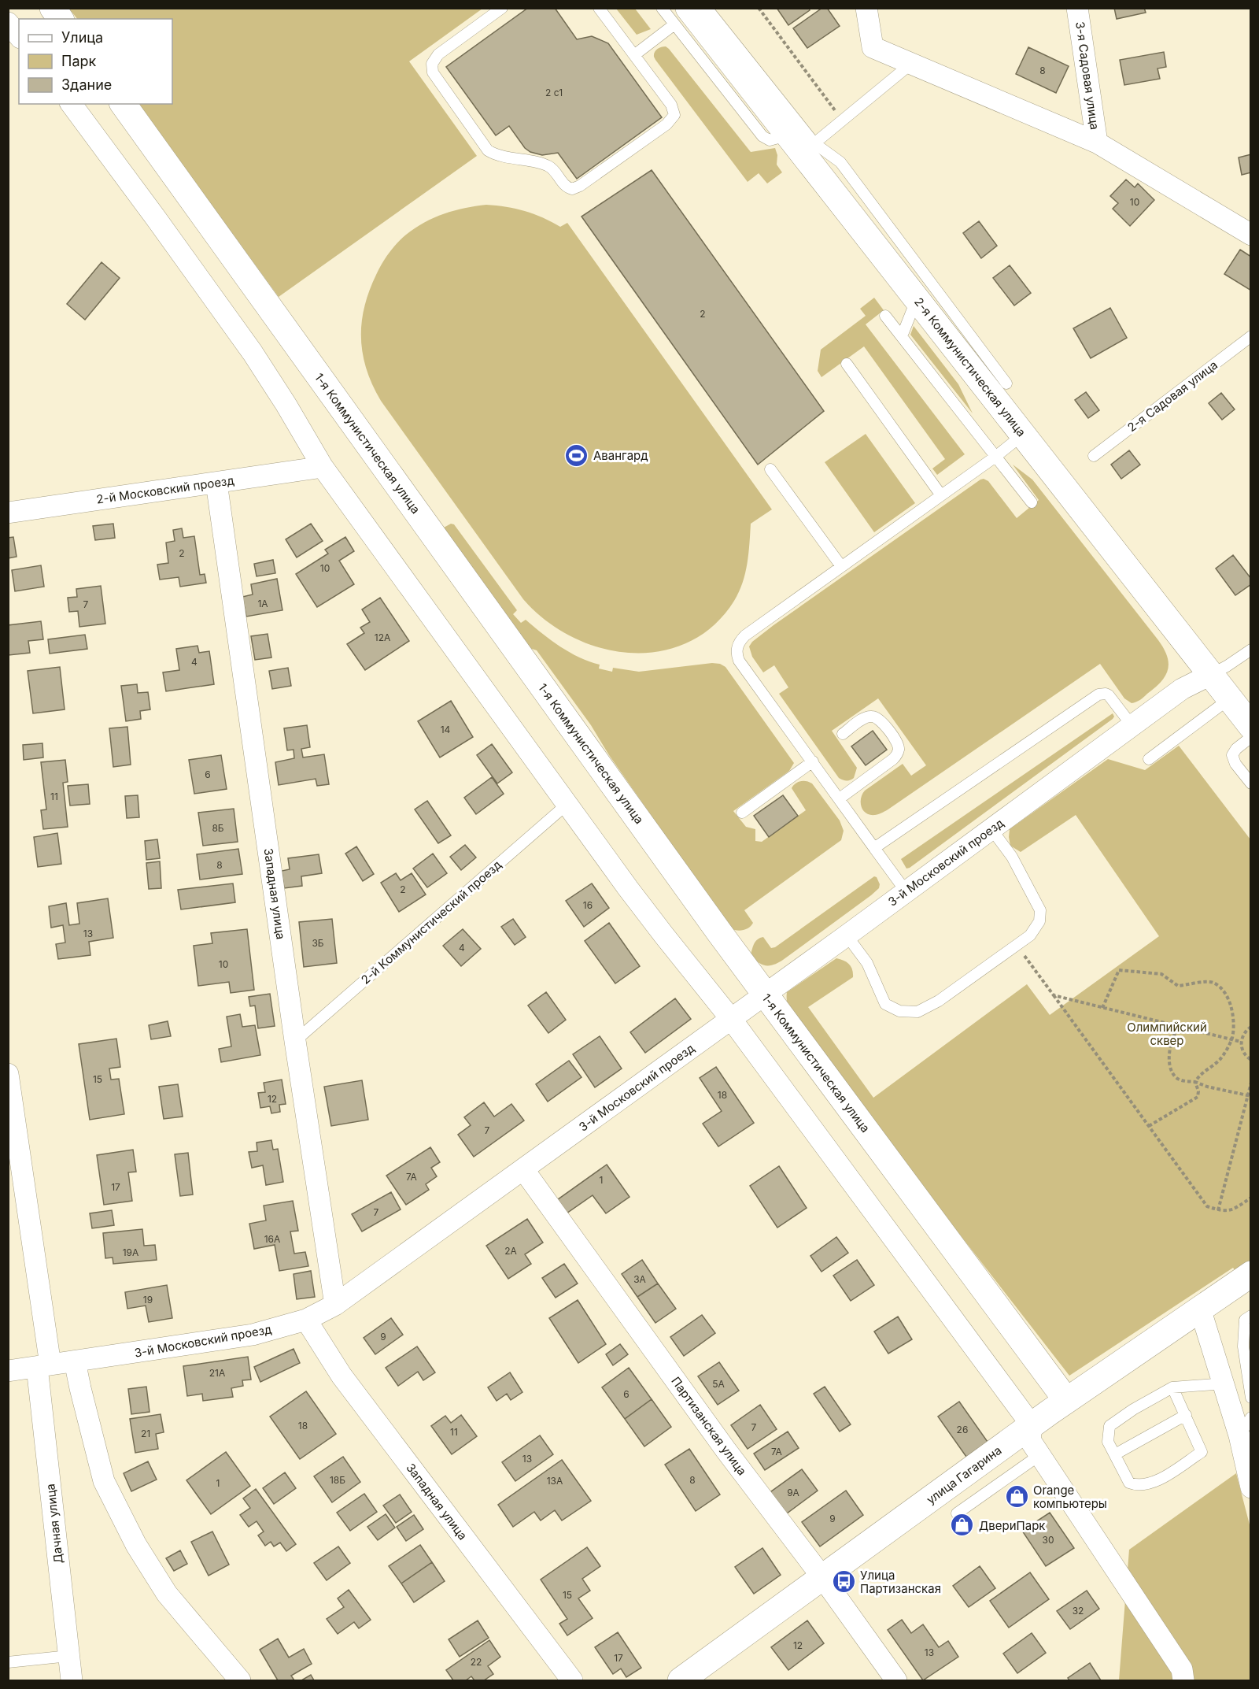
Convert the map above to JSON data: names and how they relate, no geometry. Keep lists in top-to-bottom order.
{
  "streets": {
    "street": [
      "3-я Садовая улица",
      "2-я Коммунистическая улица",
      "1-я Коммунистическая улица",
      "2-й Московский проезд",
      "3-й Московский проезд",
      "Западная улица",
      "Партизанская улица",
      "улица Гагарина",
      "Дачная улица"
    ],
    "lane": ["2-я Садовая улица", "2-й Коммунистический проезд"]
  },
  "crossings": [
    ["2-я Коммунистическая улица", "3-й Московский проезд"],
    ["1-я Коммунистическая улица", "3-й Московский проезд"],
    ["1-я Коммунистическая улица", "улица Гагарина"],
    ["2-й Московский проезд", "Западная улица"],
    ["3-й Московский проезд", "Западная улица"],
    ["3-й Московский проезд", "Партизанская улица"],
    ["3-й Московский проезд", "Дачная улица"],
    ["Западная улица", "2-й Коммунистический проезд"],
    ["Партизанская улица", "улица Гагарина"]
  ],
  "parks": ["Олимпийский сквер"],
  "places": {
    "sports": ["Авангард"],
    "shop": ["Orange компьютеры", "ДвериПарк"],
    "bus stop": ["Улица Партизанская"]
  },
  "house_numbers": [
    "8",
    "2 с1",
    "10",
    "2",
    "2",
    "10",
    "1А",
    "7",
    "12А",
    "4",
    "14",
    "6",
    "11",
    "8Б",
    "8",
    "2",
    "16",
    "13",
    "3Б",
    "4",
    "10",
    "15",
    "18",
    "12",
    "7",
    "7А",
    "1",
    "17",
    "7",
    "16А",
    "2А",
    "19А",
    "3А",
    "19",
    "9",
    "21А",
    "5А",
    "6",
    "18",
    "7",
    "26",
    "11",
    "21",
    "7А",
    "13",
    "18Б",
    "8",
    "13А",
    "1",
    "9А",
    "9",
    "30",
    "15",
    "32",
    "12",
    "13",
    "17",
    "22"
  ],
  "legend": ["Улица", "Парк", "Здание"]
}
